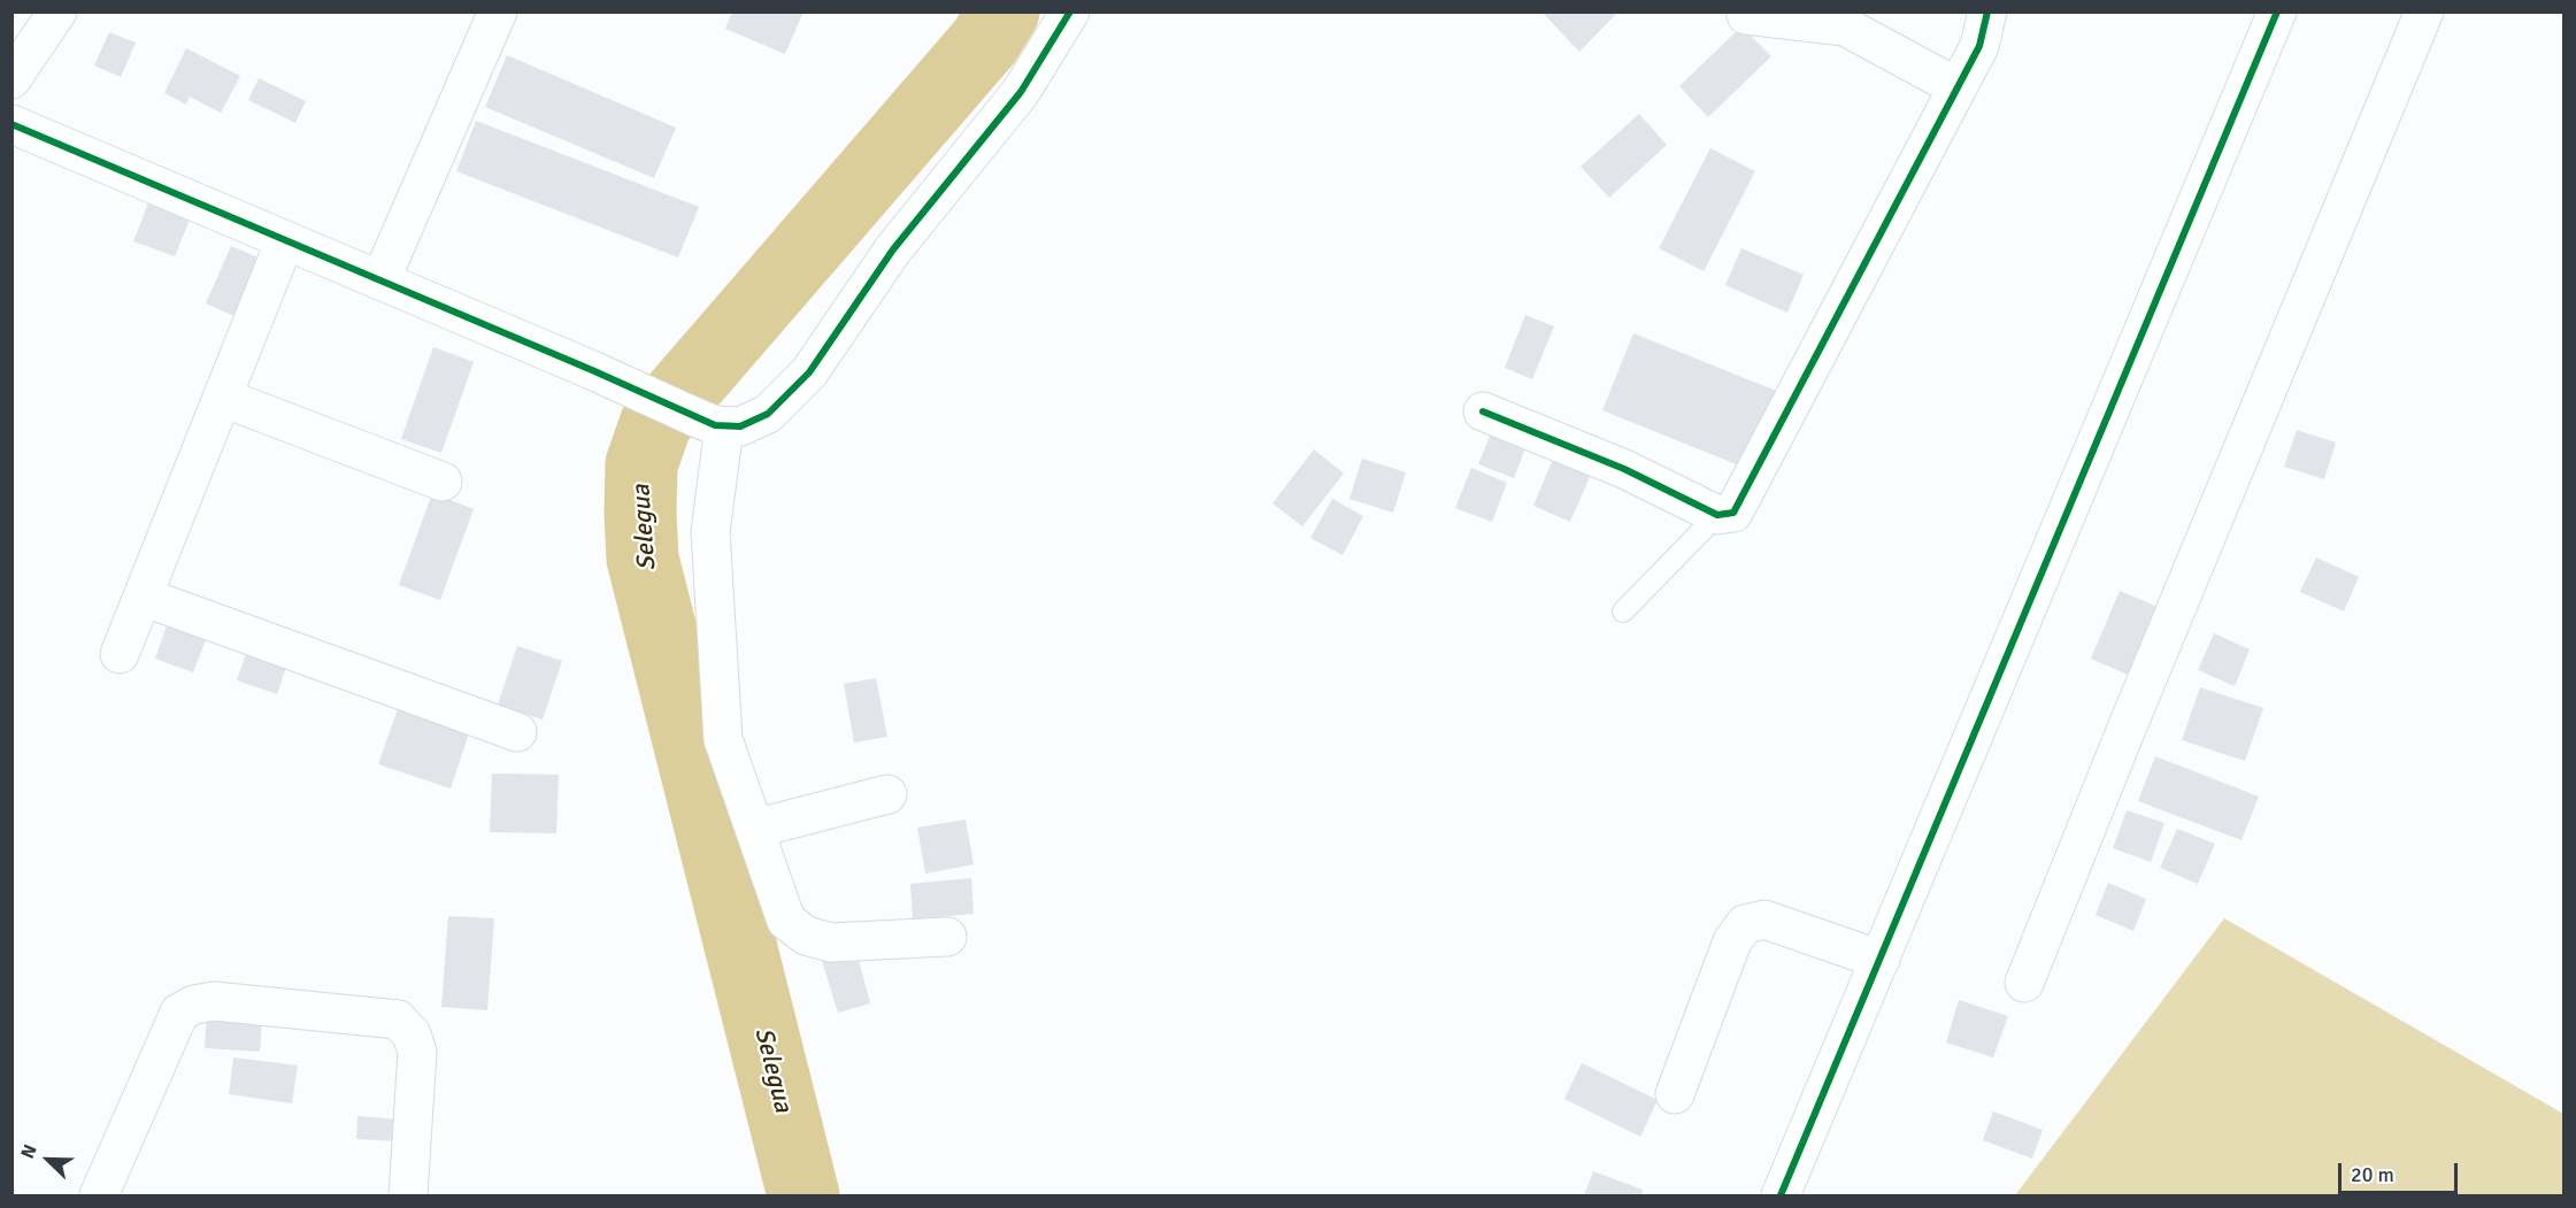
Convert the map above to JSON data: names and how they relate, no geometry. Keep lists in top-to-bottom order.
{
  "water": ["Selegua"],
  "scale_bar": "20 m",
  "north": "top left"
}
